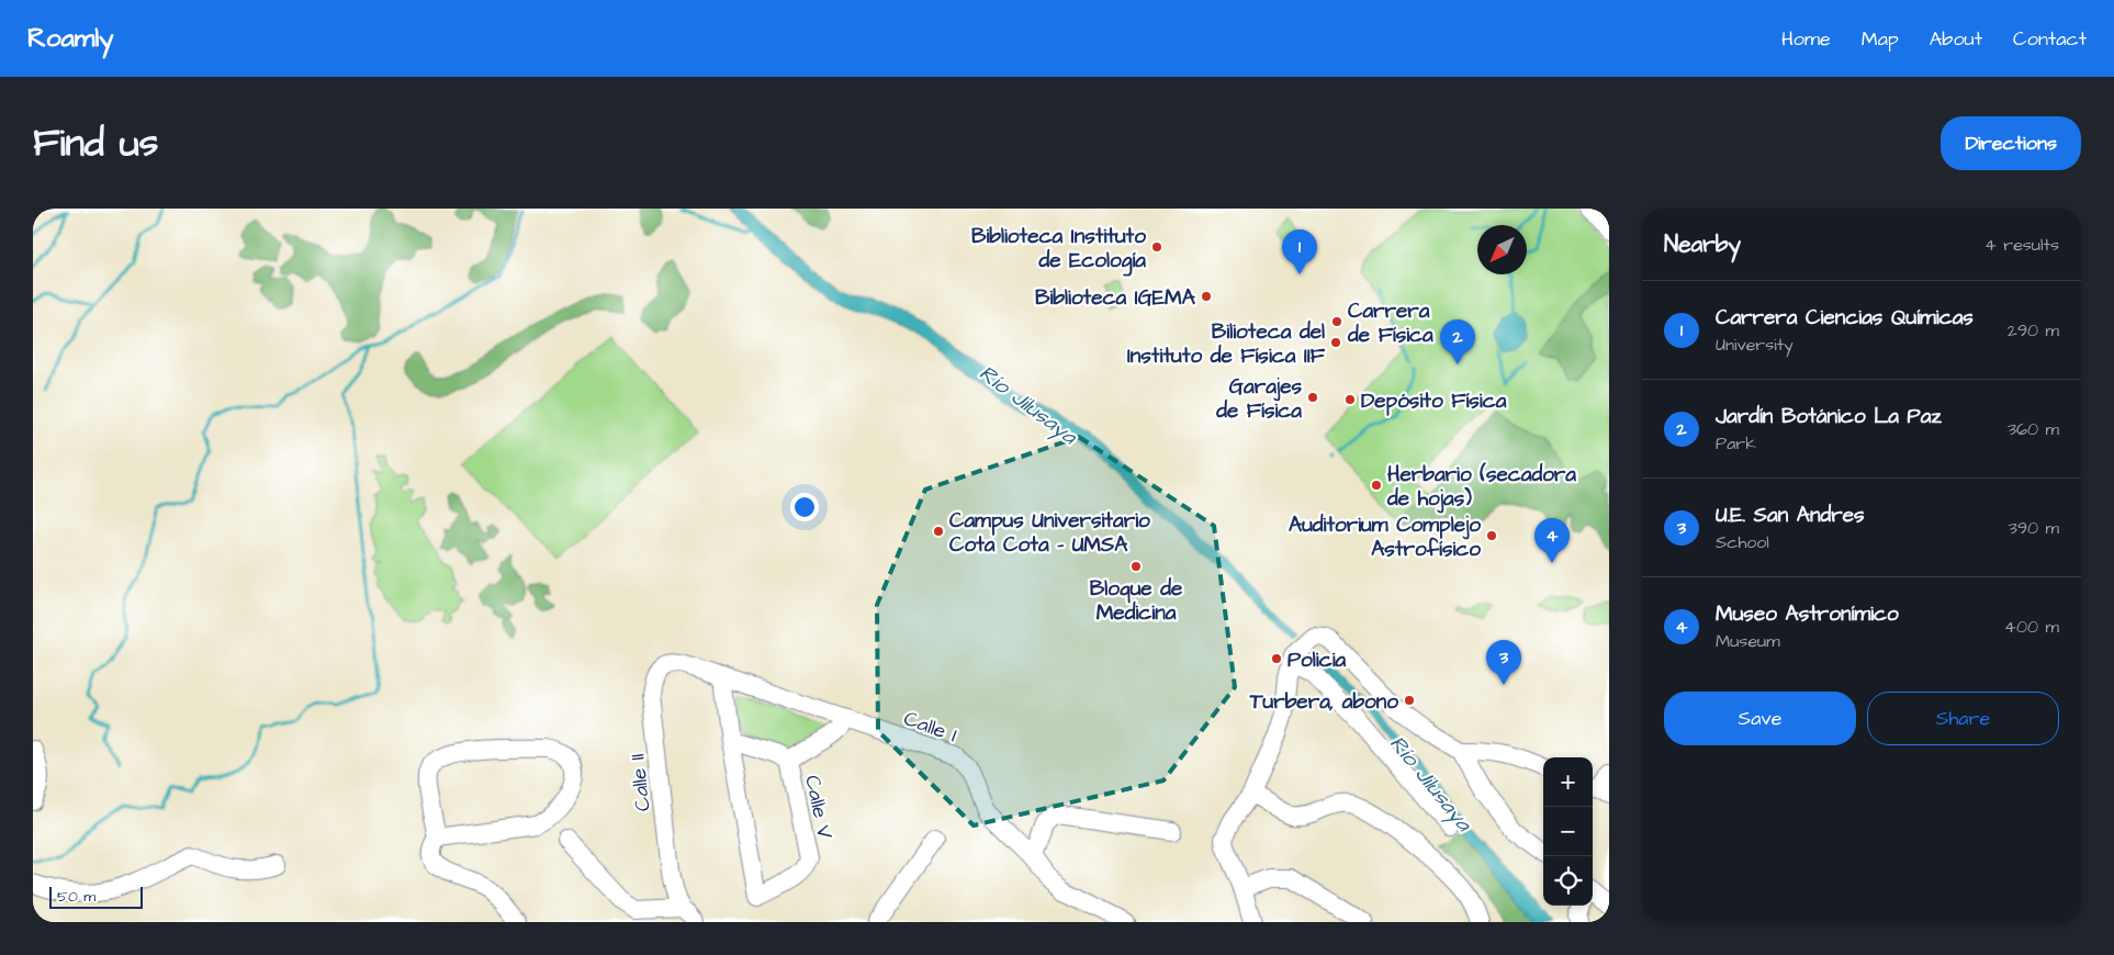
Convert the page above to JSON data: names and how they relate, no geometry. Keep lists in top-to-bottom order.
{
  "streets": {
    "street": ["Calle I", "Calle II", "Calle V"]
  },
  "crossings": [
    ["Calle I", "Calle II"]
  ],
  "water": ["Río Jilusaya"],
  "places": [
    "Biblioteca Instituto de Ecología",
    "Biblioteca IGEMA",
    "Carrera de Física",
    "Bilioteca del Instituto de Física IIF",
    "Garajes de Física",
    "Depósito Física",
    "Herbario (secadora de hojas)",
    "Campus Universitario Cota Cota - UMSA",
    "Auditorium Complejo Astrofísico",
    "Bloque de Medicina",
    "Policia",
    "Turbera, abono"
  ],
  "scale_bar": "50 m",
  "north": "bottom left",
  "page": {
    "header": "Roamly",
    "nav": [
      "Home",
      "Map",
      "About",
      "Contact"
    ],
    "title": "Find us",
    "buttons": [
      "Directions",
      ["Save", "Share"]
    ],
    "heading": ["Nearby", "4 results"],
    "pins": [
      "1",
      "2",
      "4",
      "3"
    ],
    "list": [
      {
        "mark": "1",
        "name": "Carrera Ciencias Químicas",
        "note": "University",
        "value": "290 m"
      },
      {
        "mark": "2",
        "name": "Jardín Botánico La Paz",
        "note": "Park",
        "value": "360 m"
      },
      {
        "mark": "3",
        "name": "U.E. San Andres",
        "note": "School",
        "value": "390 m"
      },
      {
        "mark": "4",
        "name": "Museo Astronímico",
        "note": "Museum",
        "value": "400 m"
      }
    ],
    "map_buttons": ["+", "−"],
    "scale": "50 m"
  }
}
